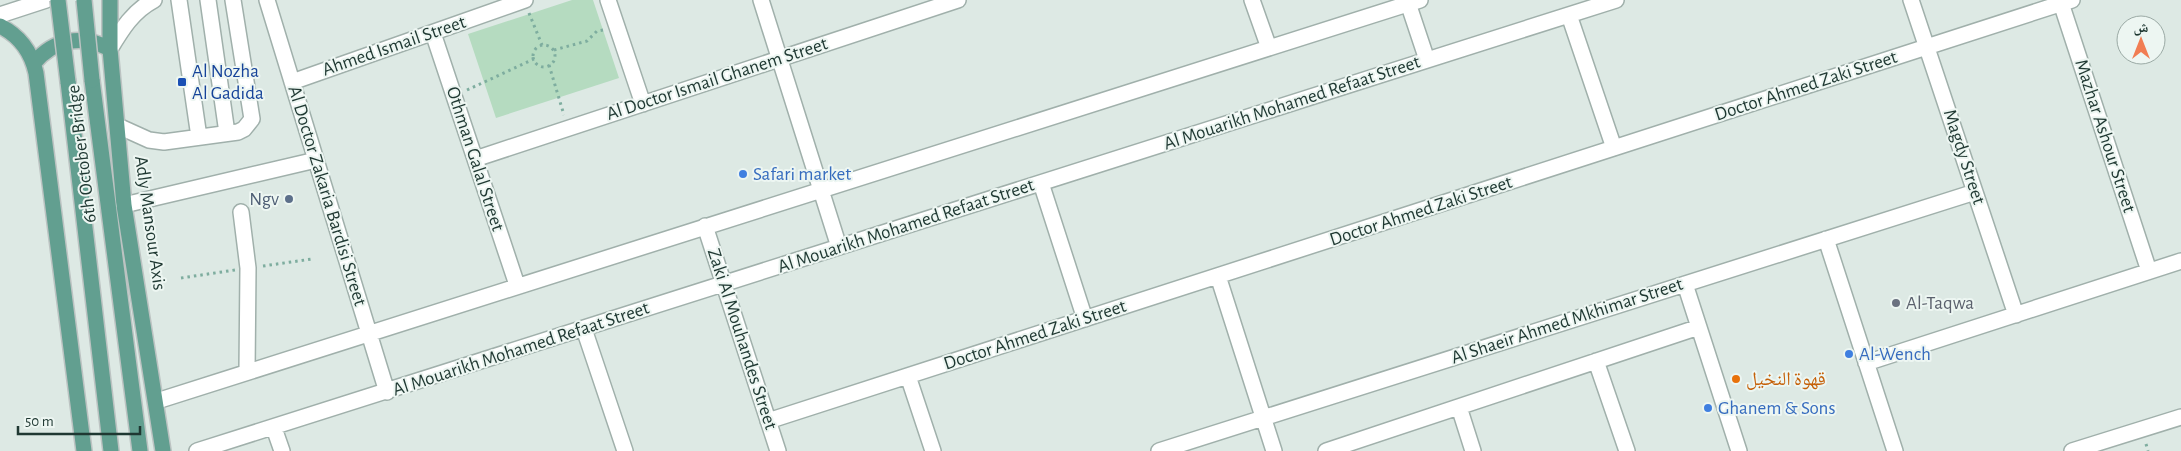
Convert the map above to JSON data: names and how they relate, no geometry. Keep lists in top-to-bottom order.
{
  "streets": {
    "main road": ["6th October Bridge", "Adly Mansour Axis"],
    "street": [
      "Ahmed Ismail Street",
      "Al Doctor Ismail Ghanem Street",
      "Doctor Ahmed Zaki Street",
      "Al Mouarikh Mohamed Refaat Street",
      "Mazhar Ashour Street",
      "Magdy Street",
      "Othman Galal Street",
      "Al Doctor Zakaria Bardisi Street",
      "Al Shaeir Ahmed Mkhimar Street",
      "Zaki Al Mouhandes Street"
    ]
  },
  "crossings": [
    ["Ahmed Ismail Street", "Othman Galal Street"],
    ["Ahmed Ismail Street", "Al Doctor Zakaria Bardisi Street"],
    ["Al Doctor Ismail Ghanem Street", "Othman Galal Street"],
    ["Doctor Ahmed Zaki Street", "Mazhar Ashour Street"],
    ["Doctor Ahmed Zaki Street", "Magdy Street"],
    ["Doctor Ahmed Zaki Street", "Zaki Al Mouhandes Street"],
    ["Al Mouarikh Mohamed Refaat Street", "Al Doctor Zakaria Bardisi Street"],
    ["Al Mouarikh Mohamed Refaat Street", "Zaki Al Mouhandes Street"],
    ["Magdy Street", "Al Shaeir Ahmed Mkhimar Street"]
  ],
  "places": {
    "transit": ["Al Nozha Al Gadida"],
    "other": [
      "Safari market",
      "Ngv",
      "Al-Taqwa",
      "Al-Wench",
      "قهوة النخيل",
      "Ghanem & Sons"
    ]
  },
  "scale_bar": "50 m",
  "north": "top"
}
